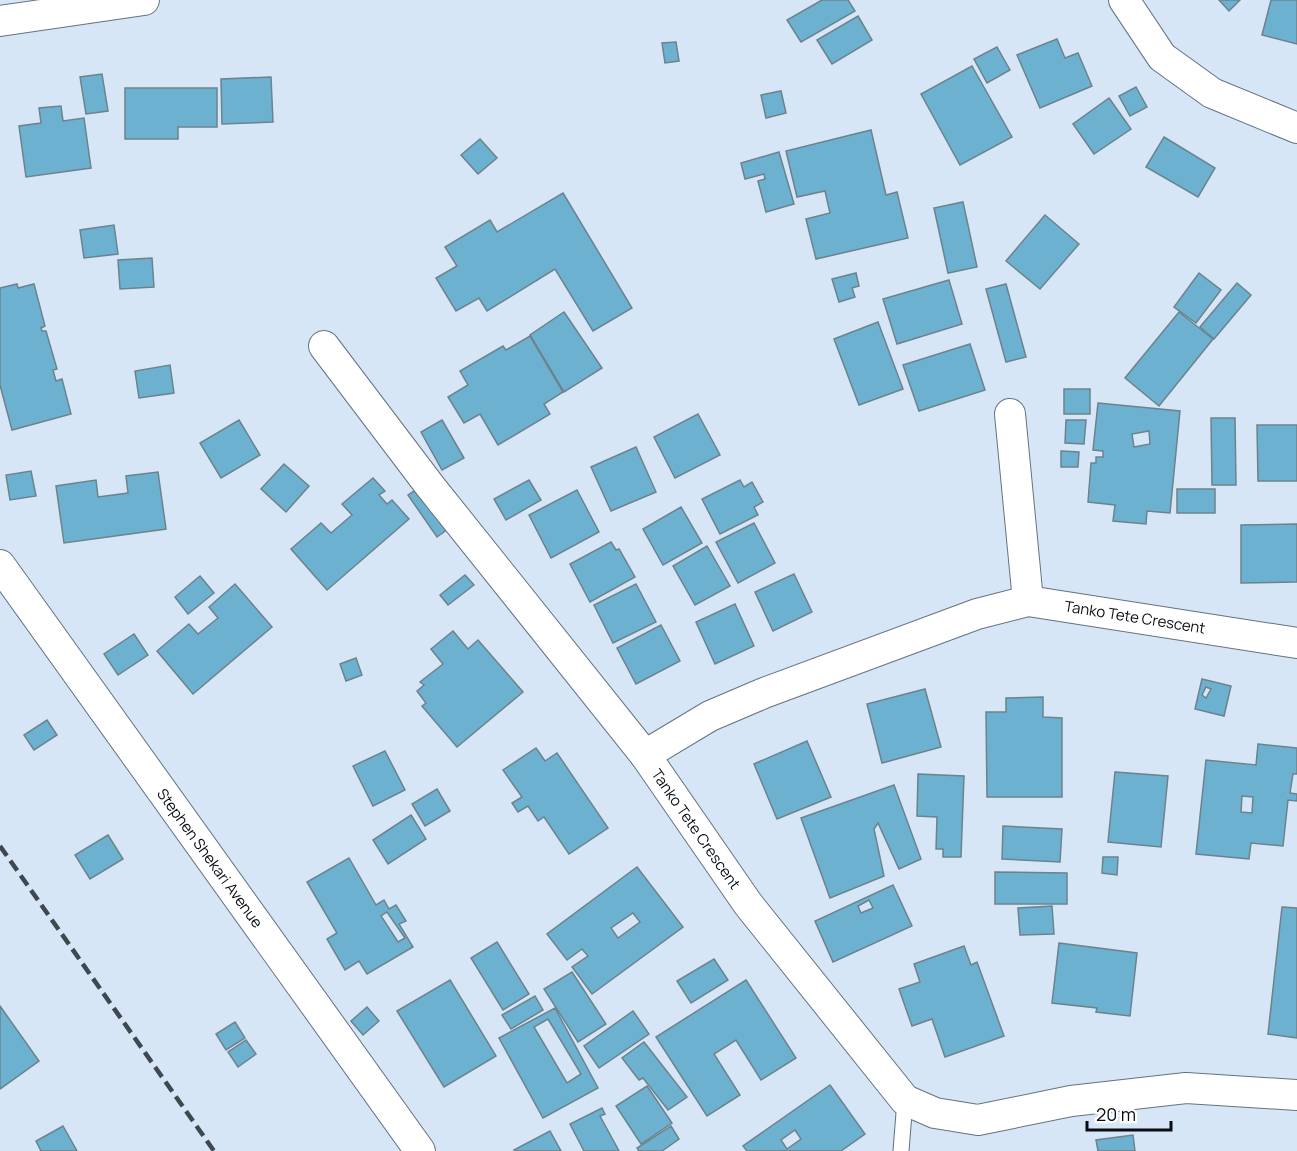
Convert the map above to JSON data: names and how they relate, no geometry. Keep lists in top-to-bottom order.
{
  "streets": {
    "street": ["Tanko Tete Crescent", "Stephen Shekari Avenue"]
  },
  "scale_bar": "20 m"
}
